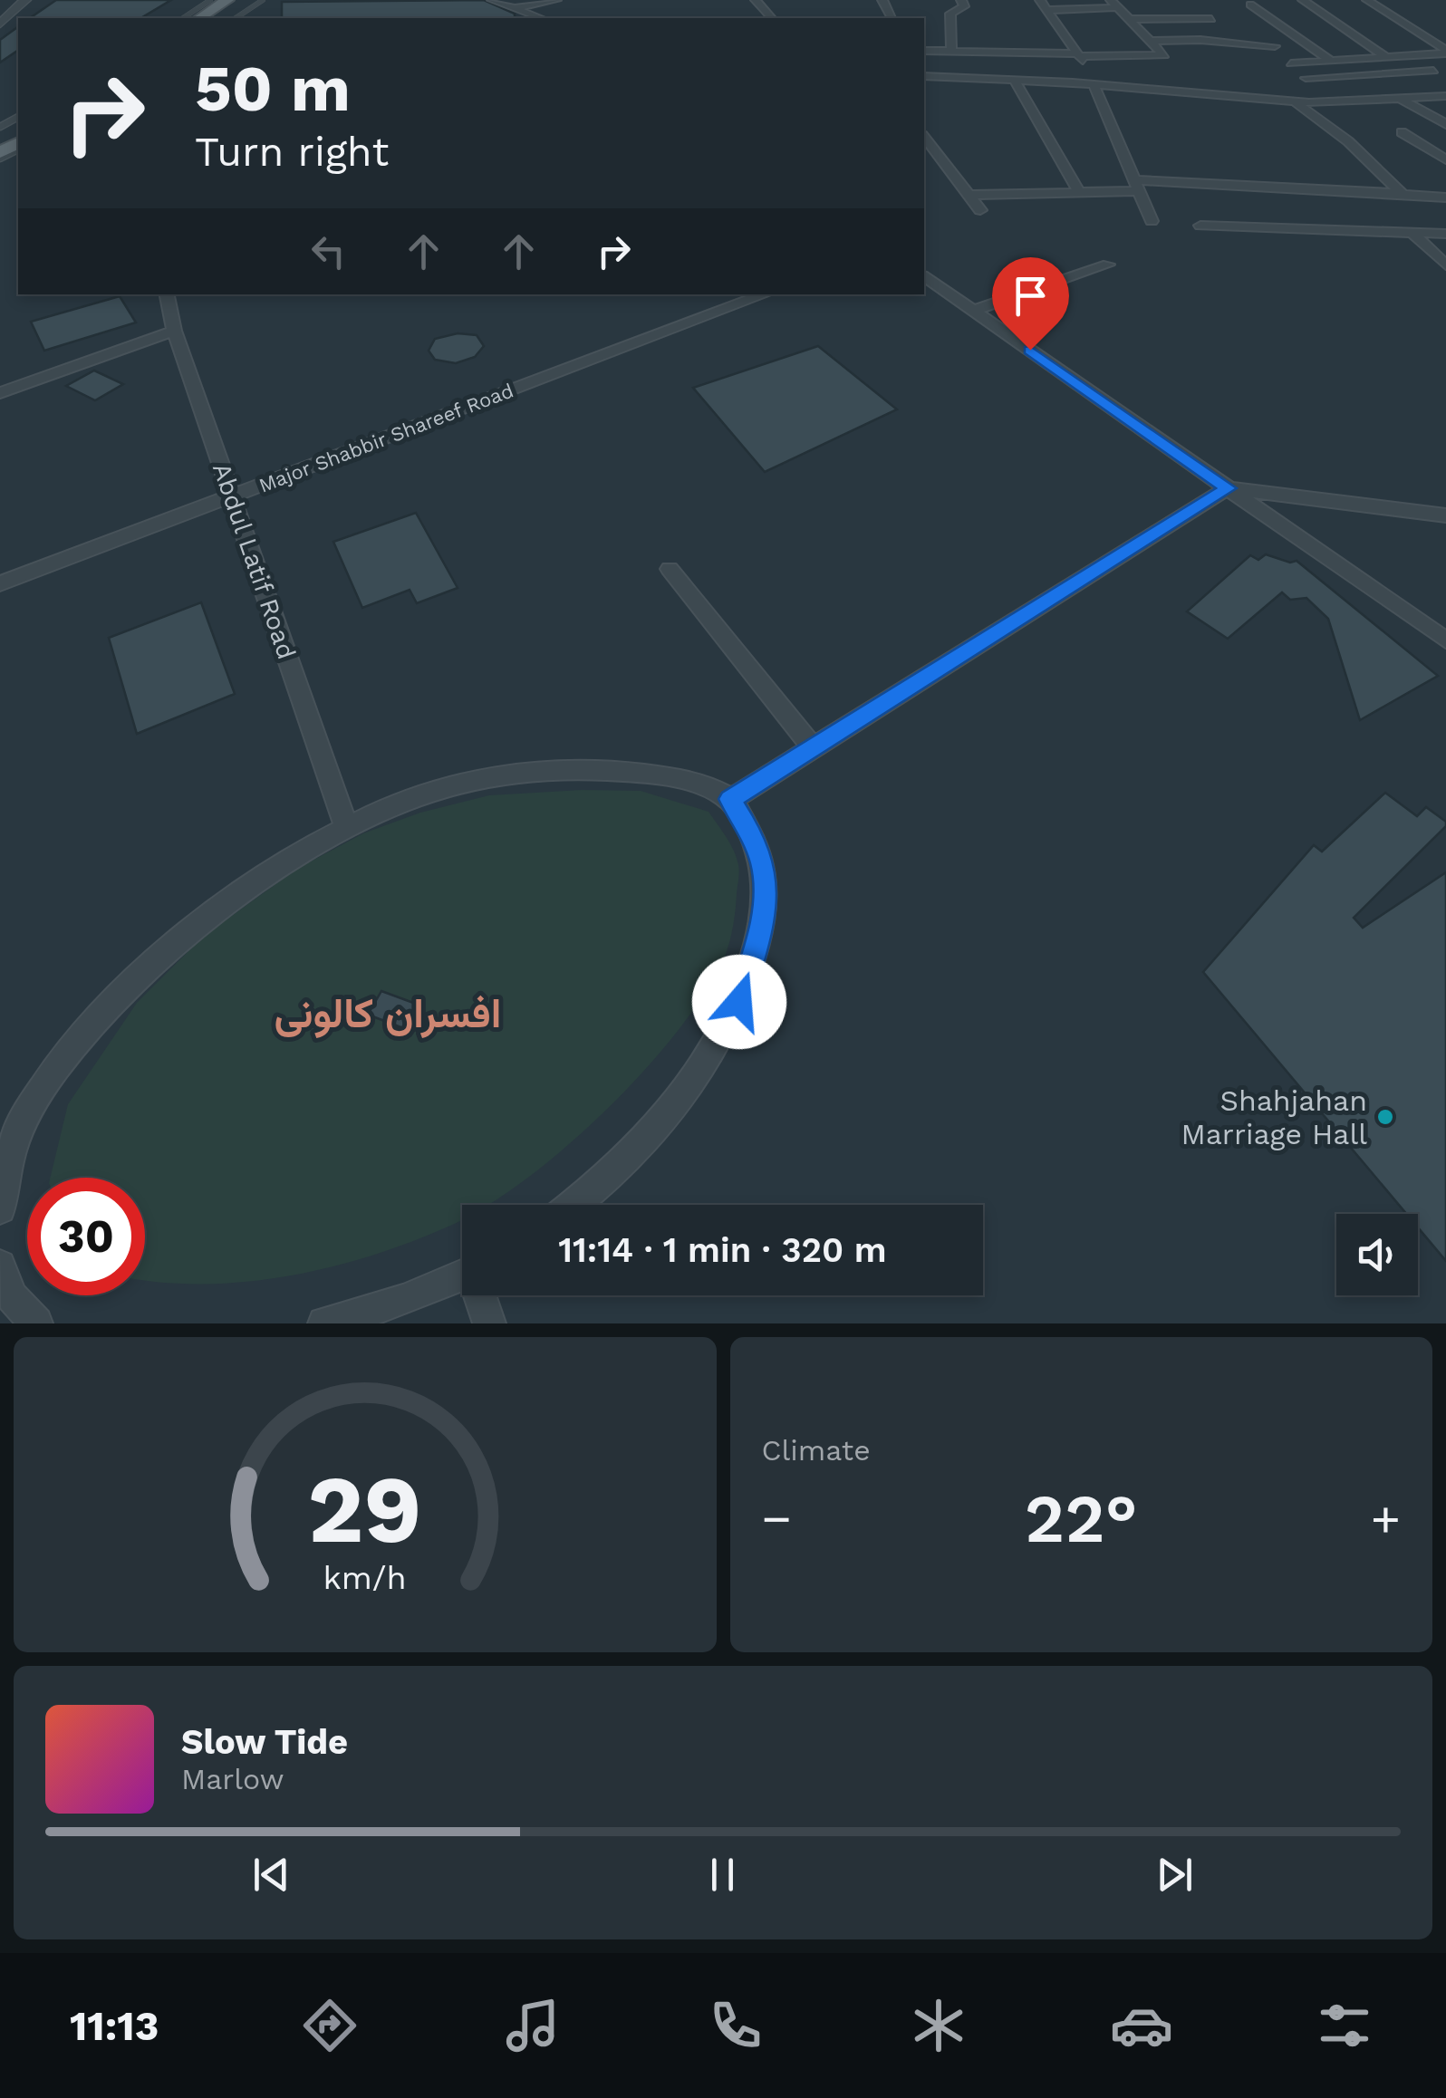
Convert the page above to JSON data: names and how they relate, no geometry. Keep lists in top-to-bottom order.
{
  "streets": {
    "street": ["Major Shabbir Shareef Road", "Abdul Latif Road"]
  },
  "crossings": [
    ["Major Shabbir Shareef Road", "Abdul Latif Road"]
  ],
  "districts": ["افسران کالونی"],
  "places": ["Shahjahan Marriage Hall"],
  "page": {
    "turn": ["50 m", "Turn right"],
    "limit": "30",
    "trip": "11:14 · 1 min · 320 m",
    "tile": "Climate",
    "heat": ["−", "22°", "+"],
    "song": ["Slow Tide", "Marlow"],
    "tabs": "11:13",
    "gauge": ["29", "km/h"]
  }
}
